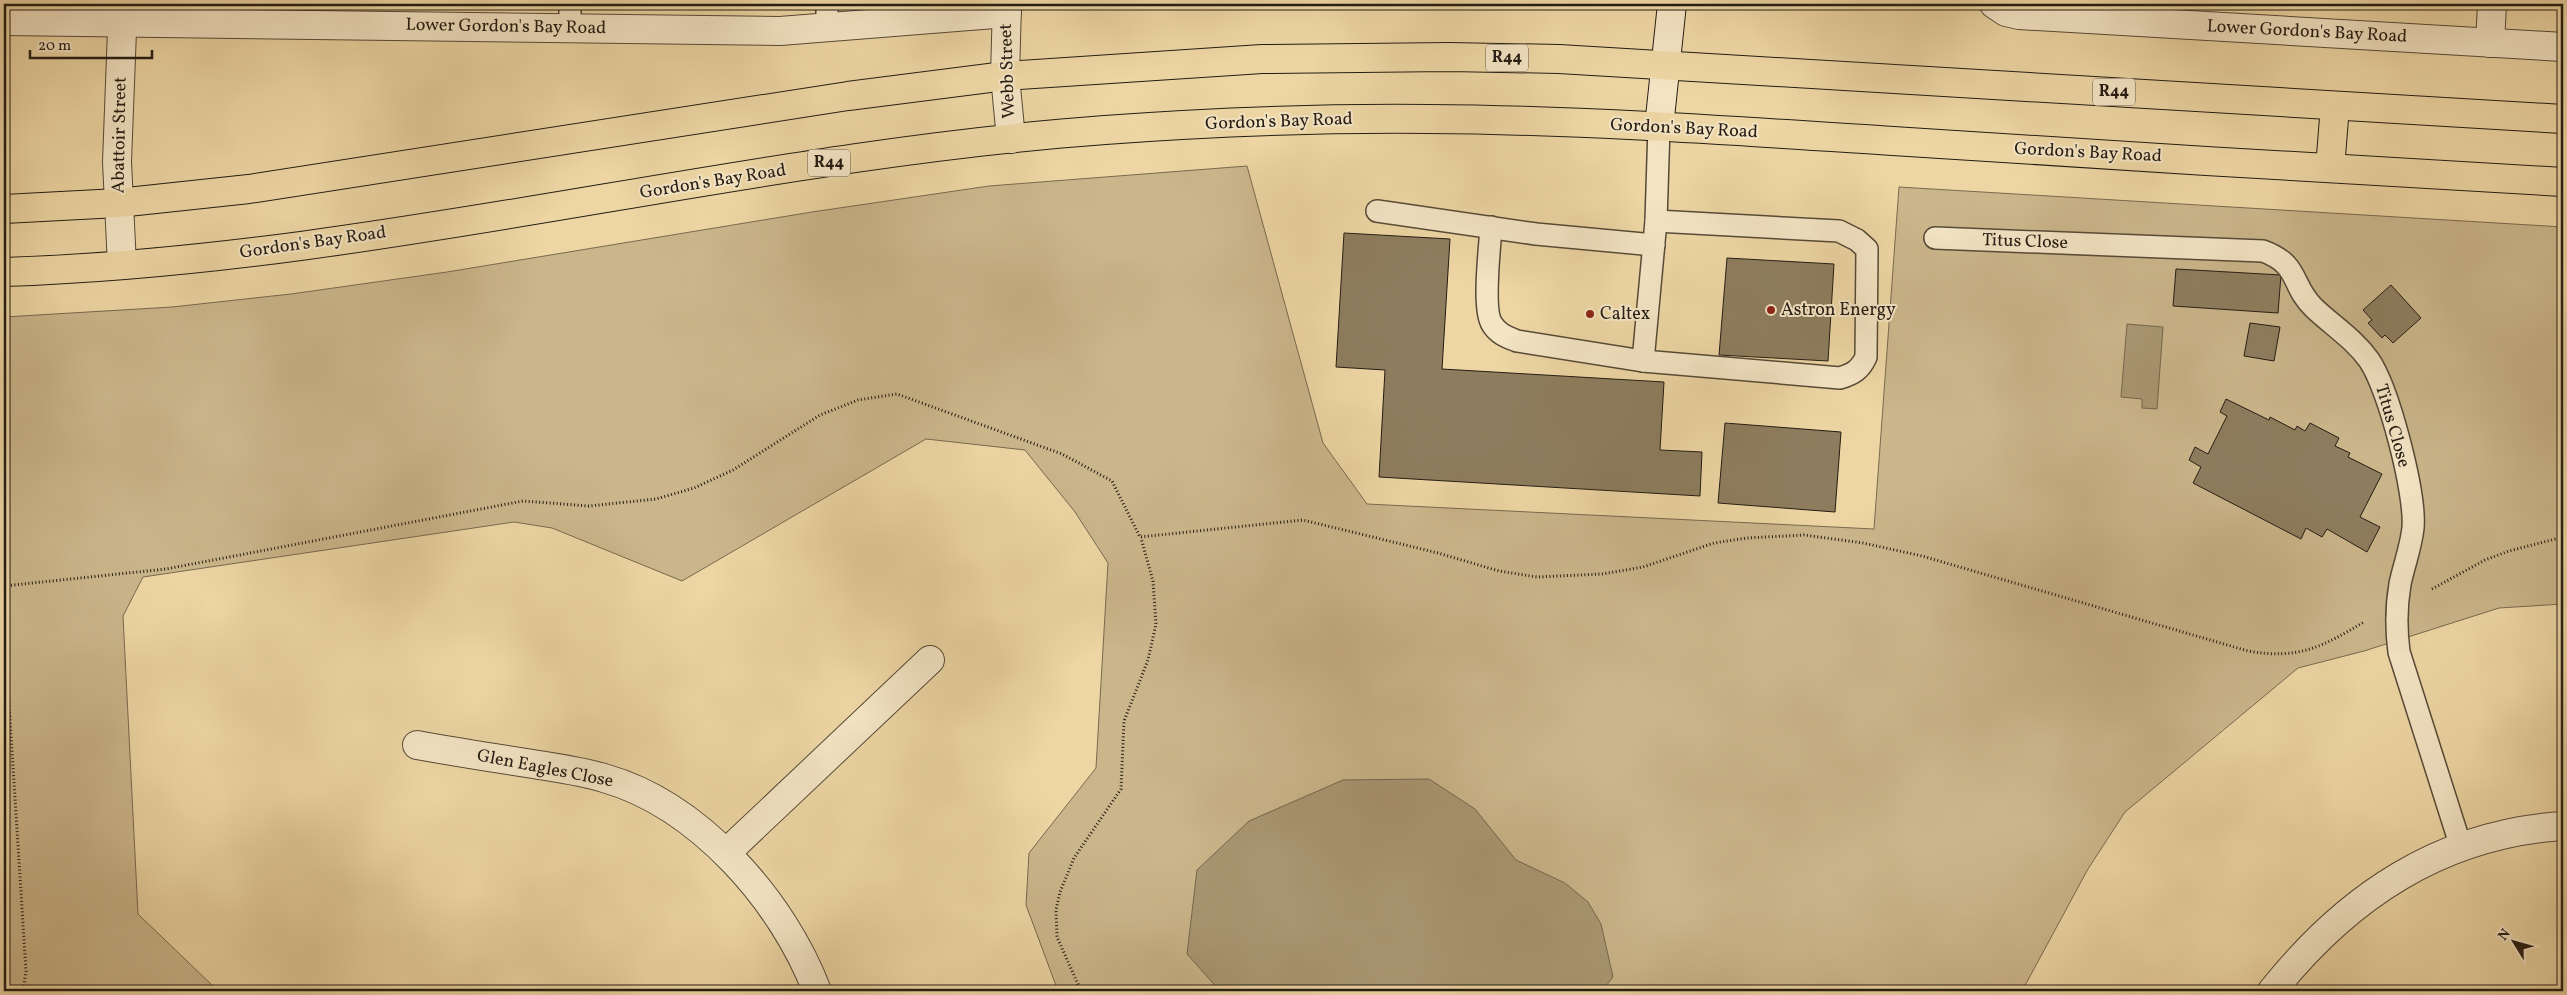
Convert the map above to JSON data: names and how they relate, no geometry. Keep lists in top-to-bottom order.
{
  "streets": {
    "main road": ["R44", "Gordon's Bay Road"],
    "street": [
      "Lower Gordon's Bay Road",
      "Webb Street",
      "Abattoir Street",
      "Glen Eagles Close"
    ],
    "lane": ["Titus Close"]
  },
  "crossings": [
    ["Lower Gordon's Bay Road", "Webb Street"],
    ["Lower Gordon's Bay Road", "Abattoir Street"],
    ["R44", "Webb Street"],
    ["R44", "Abattoir Street"],
    ["Webb Street", "Gordon's Bay Road"],
    ["Gordon's Bay Road", "Abattoir Street"]
  ],
  "places": ["Astron Energy", "Caltex"],
  "scale_bar": "20 m",
  "north": "top left"
}
